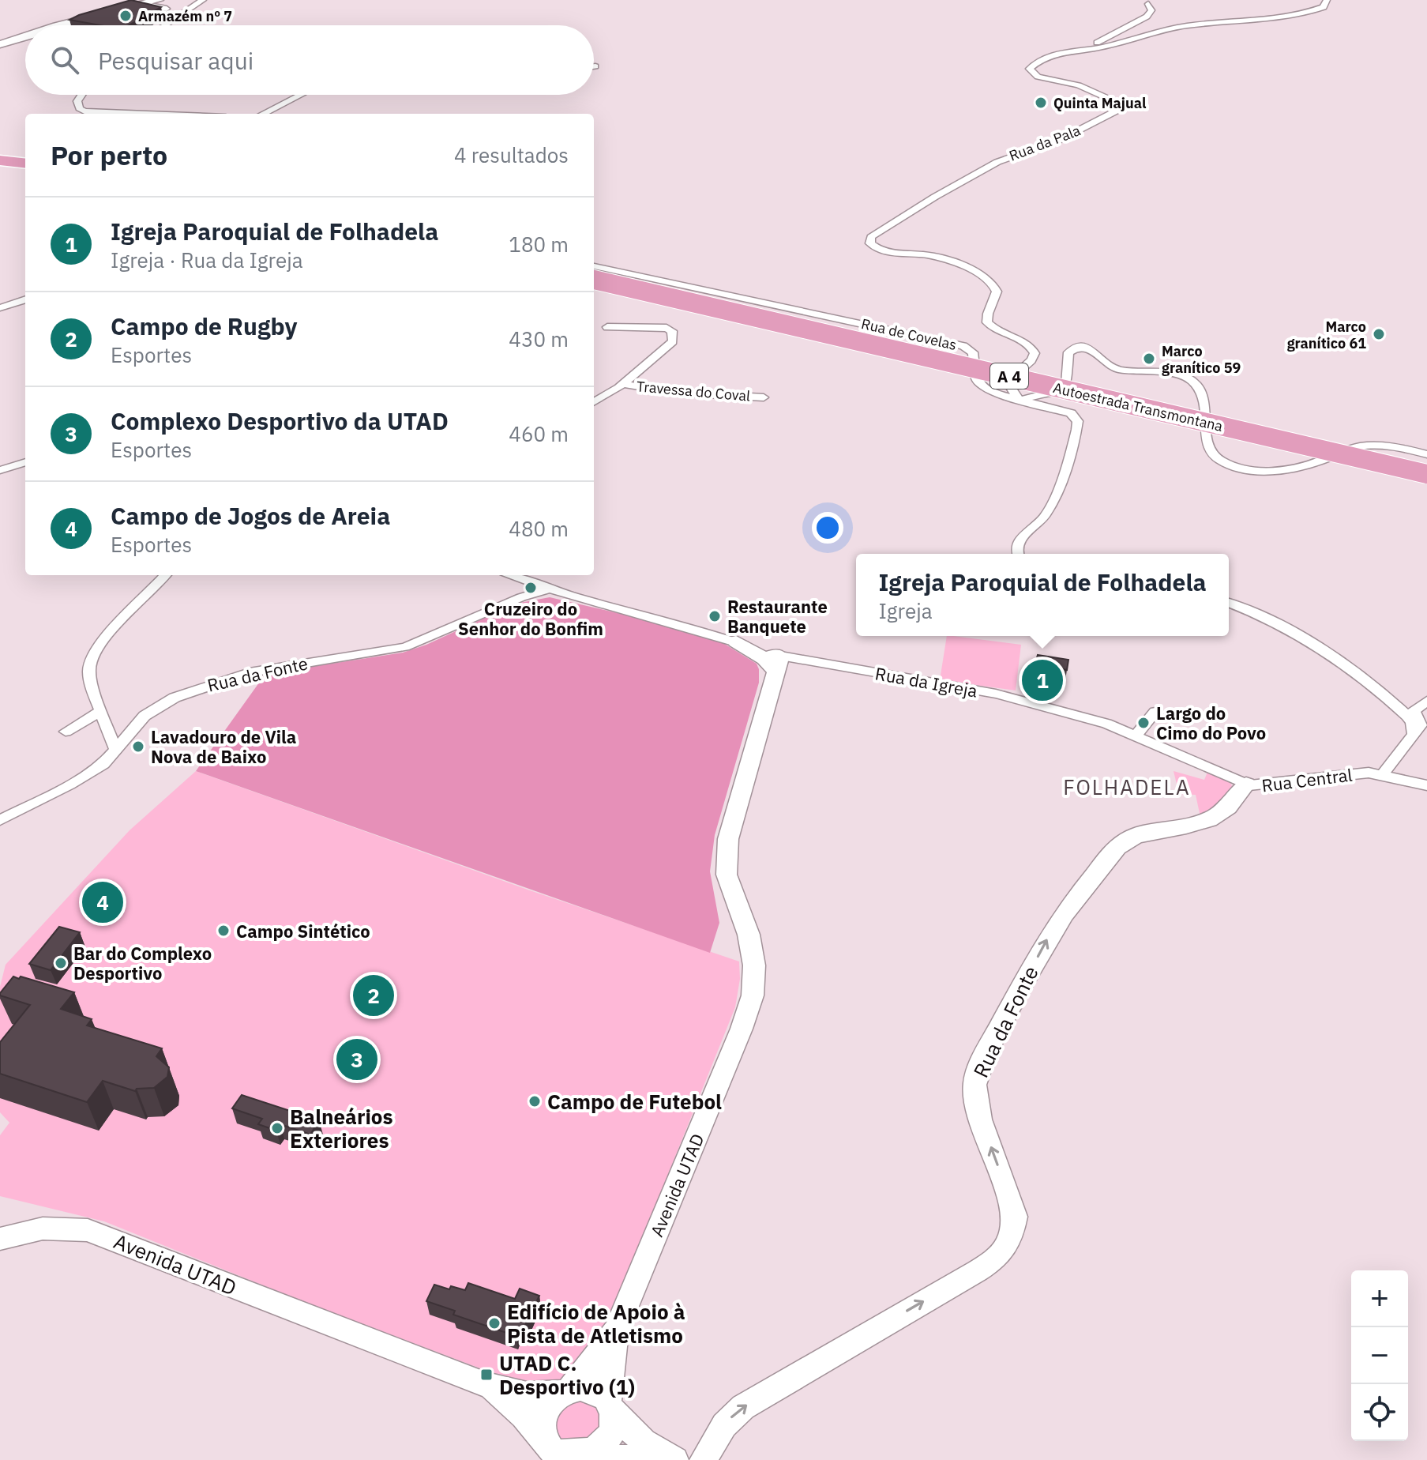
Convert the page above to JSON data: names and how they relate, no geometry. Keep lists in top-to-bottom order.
{
  "streets": {
    "highway": ["A 4", "Autoestrada Transmontana"],
    "street": [
      "Rua da Pala",
      "Rua de Covelas",
      "Travessa do Coval",
      "Rua da Fonte",
      "Rua da Igreja",
      "Rua Central",
      "Avenida UTAD"
    ]
  },
  "crossings": [
    ["Rua da Pala", "Rua de Covelas"],
    ["Rua da Fonte", "Rua Central"],
    ["Rua da Igreja", "Rua Central"],
    ["Rua da Igreja", "Avenida UTAD"]
  ],
  "one_way": ["Rua da Fonte"],
  "districts": ["FOLHADELA"],
  "places": {
    "other": [
      "Armazém nº 7",
      "Quinta Majual",
      "Marco granítico 61",
      "Marco granítico 59",
      "Cruzeiro do Senhor do Bonfim",
      "Restaurante Banquete",
      "Largo do Cimo do Povo",
      "Lavadouro de Vila Nova de Baixo",
      "Campo Sintético",
      "Bar do Complexo Desportivo",
      "Campo de Futebol",
      "Balneários Exteriores",
      "Edifício de Apoio à Pista de Atletismo"
    ],
    "transit": ["UTAD C. Desportivo (1)"]
  },
  "page": {
    "search": "Pesquisar aqui",
    "heading": ["Por perto", "4 resultados"],
    "list": [
      {
        "mark": "1",
        "name": "Igreja Paroquial de Folhadela",
        "note": "Igreja · Rua da Igreja",
        "value": "180 m"
      },
      {
        "mark": "2",
        "name": "Campo de Rugby",
        "note": "Esportes",
        "value": "430 m"
      },
      {
        "mark": "3",
        "name": "Complexo Desportivo da UTAD",
        "note": "Esportes",
        "value": "460 m"
      },
      {
        "mark": "4",
        "name": "Campo de Jogos de Areia",
        "note": "Esportes",
        "value": "480 m"
      }
    ],
    "popup": ["Igreja Paroquial de Folhadela", "Igreja"],
    "pins": [
      "1",
      "4",
      "2",
      "3"
    ],
    "map_buttons": ["+", "−"]
  }
}
